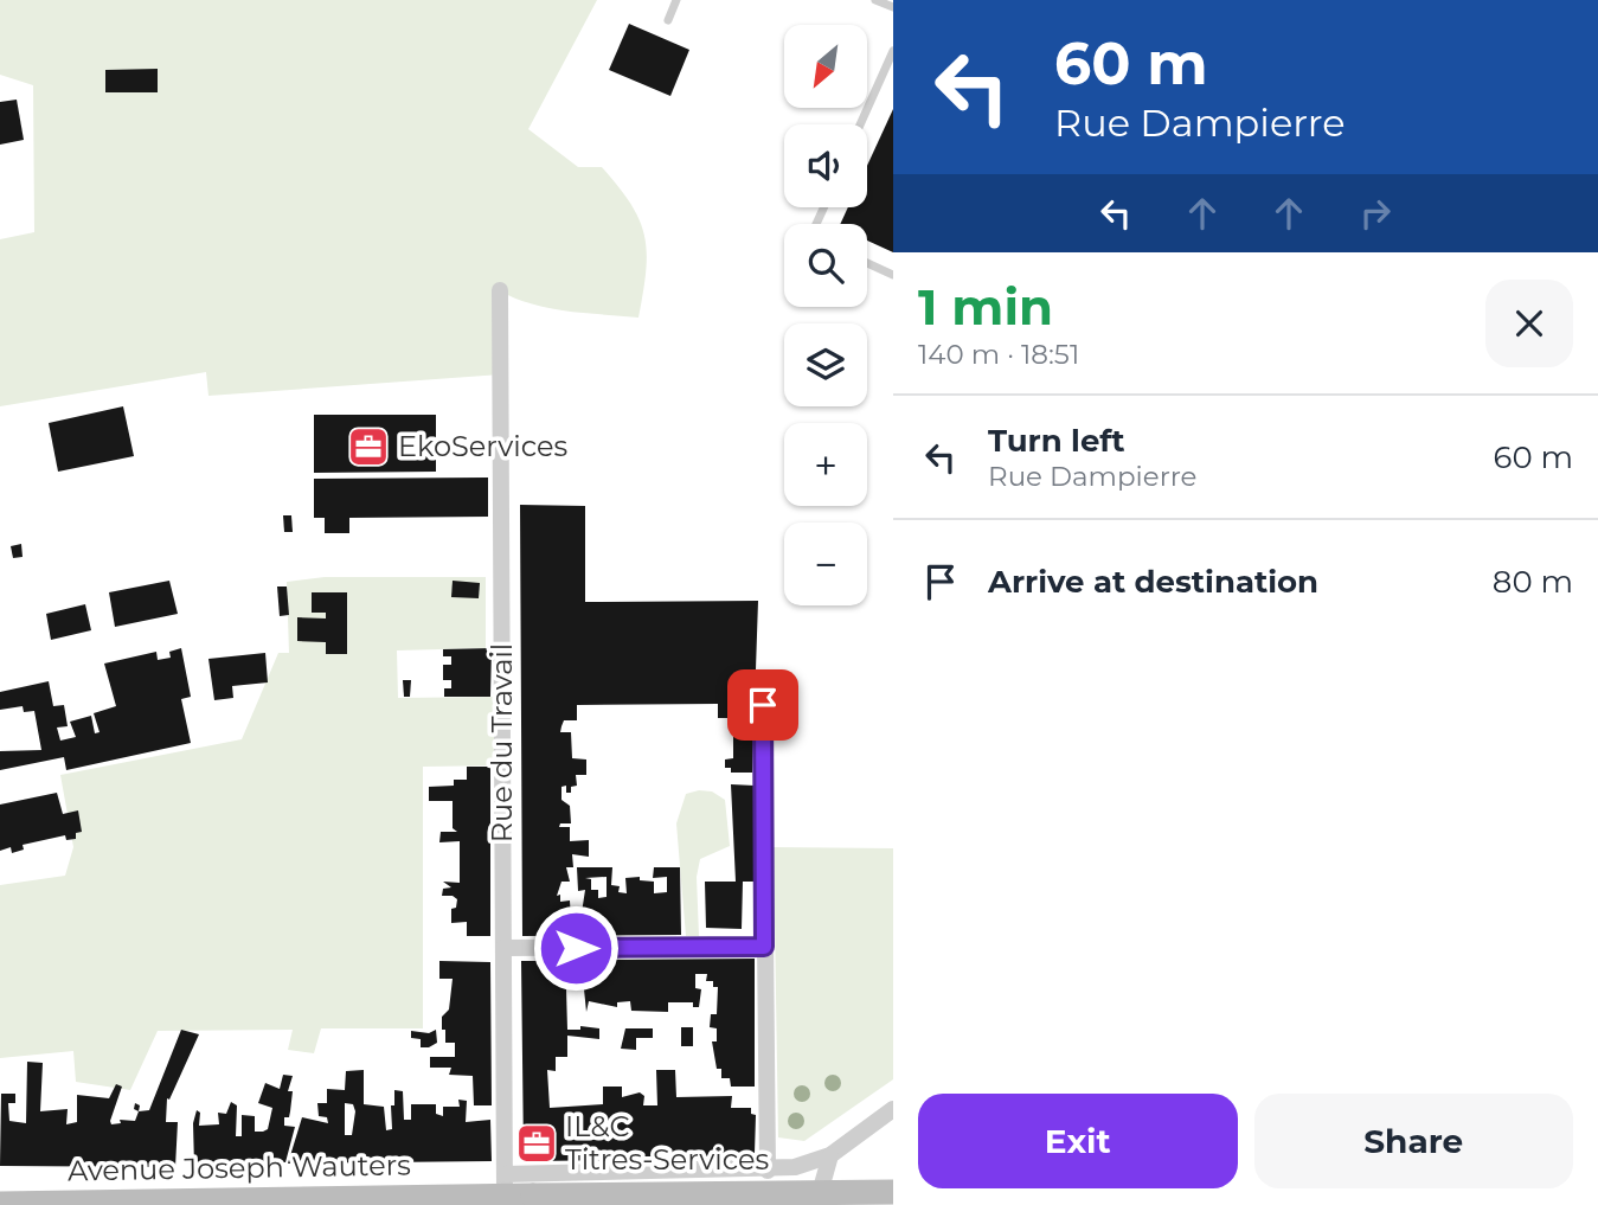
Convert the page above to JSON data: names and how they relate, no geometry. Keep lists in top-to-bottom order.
{
  "streets": {
    "main road": ["Avenue Joseph Wauters"],
    "street": ["Rue du Travail"]
  },
  "crossings": [
    ["Rue du Travail", "Avenue Joseph Wauters"]
  ],
  "places": {
    "office": ["EkoServices", "IL&C Titres-Services"]
  },
  "north": "bottom left",
  "page": {
    "turn": ["60 m", "Rue Dampierre"],
    "map_buttons": ["+", "−"],
    "heading": ["1 min", "140 m · 18:51"],
    "list": [
      {
        "name": "Turn left",
        "note": "Rue Dampierre",
        "value": "60 m"
      },
      {
        "name": "Arrive at destination",
        "value": "80 m"
      }
    ],
    "buttons": ["Exit", "Share"]
  }
}
